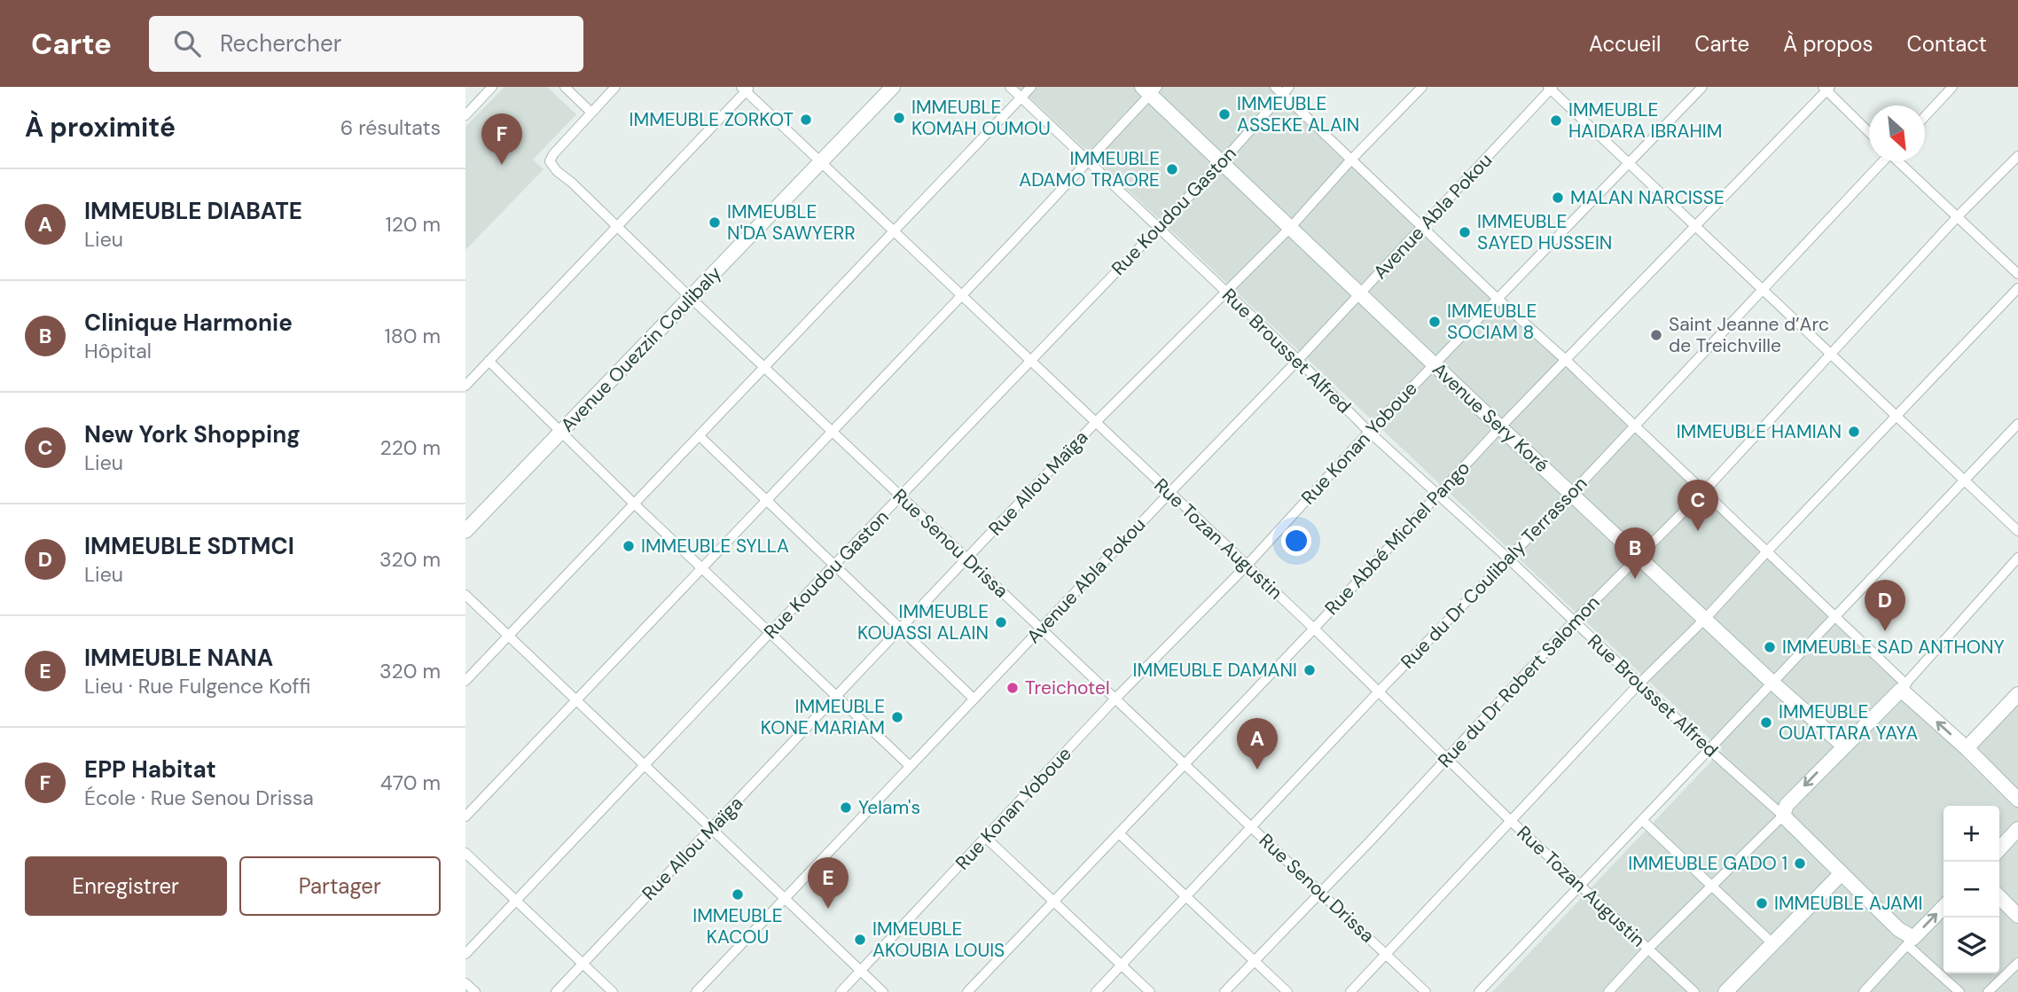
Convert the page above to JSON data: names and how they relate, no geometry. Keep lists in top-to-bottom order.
{
  "streets": {
    "street": [
      "Rue Koudou Gaston",
      "Avenue Abla Pokou",
      "Avenue Ouezzin Coulibaly",
      "Rue Brousset Alfred",
      "Avenue Sery Koré",
      "Rue Konan Yoboue",
      "Rue Allou Maïga",
      "Rue Abbé Michel Pango",
      "Rue Tozan Augustin",
      "Rue Senou Drissa",
      "Rue du Dr Coulibaly Terrasson",
      "Rue du Dr Robert Salomon"
    ]
  },
  "crossings": [
    ["Rue Koudou Gaston", "Rue Brousset Alfred"],
    ["Rue Koudou Gaston", "Avenue Sery Koré"],
    ["Rue Koudou Gaston", "Rue Tozan Augustin"],
    ["Rue Koudou Gaston", "Rue Senou Drissa"],
    ["Avenue Abla Pokou", "Rue Brousset Alfred"],
    ["Avenue Abla Pokou", "Avenue Sery Koré"],
    ["Avenue Abla Pokou", "Rue Tozan Augustin"],
    ["Avenue Abla Pokou", "Rue Senou Drissa"],
    ["Avenue Ouezzin Coulibaly", "Rue Tozan Augustin"],
    ["Avenue Ouezzin Coulibaly", "Rue Senou Drissa"],
    ["Rue Brousset Alfred", "Rue Konan Yoboue"],
    ["Rue Brousset Alfred", "Rue Allou Maïga"],
    ["Rue Brousset Alfred", "Rue Abbé Michel Pango"],
    ["Rue Brousset Alfred", "Rue du Dr Coulibaly Terrasson"],
    ["Rue Brousset Alfred", "Rue du Dr Robert Salomon"],
    ["Avenue Sery Koré", "Rue Konan Yoboue"],
    ["Avenue Sery Koré", "Rue Allou Maïga"],
    ["Avenue Sery Koré", "Rue Abbé Michel Pango"],
    ["Avenue Sery Koré", "Rue du Dr Coulibaly Terrasson"],
    ["Avenue Sery Koré", "Rue du Dr Robert Salomon"],
    ["Rue Konan Yoboue", "Rue Tozan Augustin"],
    ["Rue Konan Yoboue", "Rue Senou Drissa"],
    ["Rue Allou Maïga", "Rue Tozan Augustin"],
    ["Rue Allou Maïga", "Rue Senou Drissa"],
    ["Rue Abbé Michel Pango", "Rue Tozan Augustin"],
    ["Rue Abbé Michel Pango", "Rue Senou Drissa"],
    ["Rue Tozan Augustin", "Rue du Dr Coulibaly Terrasson"],
    ["Rue Tozan Augustin", "Rue du Dr Robert Salomon"],
    ["Rue Senou Drissa", "Rue du Dr Coulibaly Terrasson"],
    ["Rue Senou Drissa", "Rue du Dr Robert Salomon"]
  ],
  "places": [
    "IMMEUBLE ASSEKE ALAIN",
    "IMMEUBLE KOMAH OUMOU",
    "IMMEUBLE ZORKOT",
    "IMMEUBLE HAIDARA IBRAHIM",
    "IMMEUBLE ADAMO TRAORE",
    "MALAN NARCISSE",
    "IMMEUBLE N'DA SAWYERR",
    "IMMEUBLE SAYED HUSSEIN",
    "IMMEUBLE SOCIAM 8",
    "Saint Jeanne d’Arc de Treichville",
    "IMMEUBLE HAMIAN",
    "IMMEUBLE SYLLA",
    "IMMEUBLE KOUASSI ALAIN",
    "IMMEUBLE SAD ANTHONY",
    "IMMEUBLE DAMANI",
    "Treichotel",
    "IMMEUBLE KONE MARIAM",
    "IMMEUBLE OUATTARA YAYA",
    "Yelam's",
    "IMMEUBLE GADO 1",
    "IMMEUBLE KACOU",
    "IMMEUBLE AJAMI",
    "IMMEUBLE AKOUBIA LOUIS"
  ],
  "north": "bottom right",
  "page": {
    "header": "Carte",
    "search": "Rechercher",
    "nav": [
      "Accueil",
      "Carte",
      "À propos",
      "Contact"
    ],
    "heading": ["À proximité", "6 résultats"],
    "pins": [
      "F",
      "C",
      "B",
      "D",
      "A",
      "E"
    ],
    "list": [
      {
        "mark": "A",
        "name": "IMMEUBLE DIABATE",
        "note": "Lieu",
        "value": "120 m"
      },
      {
        "mark": "B",
        "name": "Clinique Harmonie",
        "note": "Hôpital",
        "value": "180 m"
      },
      {
        "mark": "C",
        "name": "New York Shopping",
        "note": "Lieu",
        "value": "220 m"
      },
      {
        "mark": "D",
        "name": "IMMEUBLE SDTMCI",
        "note": "Lieu",
        "value": "320 m"
      },
      {
        "mark": "E",
        "name": "IMMEUBLE NANA",
        "note": "Lieu · Rue Fulgence Koffi",
        "value": "320 m"
      },
      {
        "mark": "F",
        "name": "EPP Habitat",
        "note": "École · Rue Senou Drissa",
        "value": "470 m"
      }
    ],
    "map_buttons": ["+", "−"],
    "buttons": ["Enregistrer", "Partager"]
  }
}
